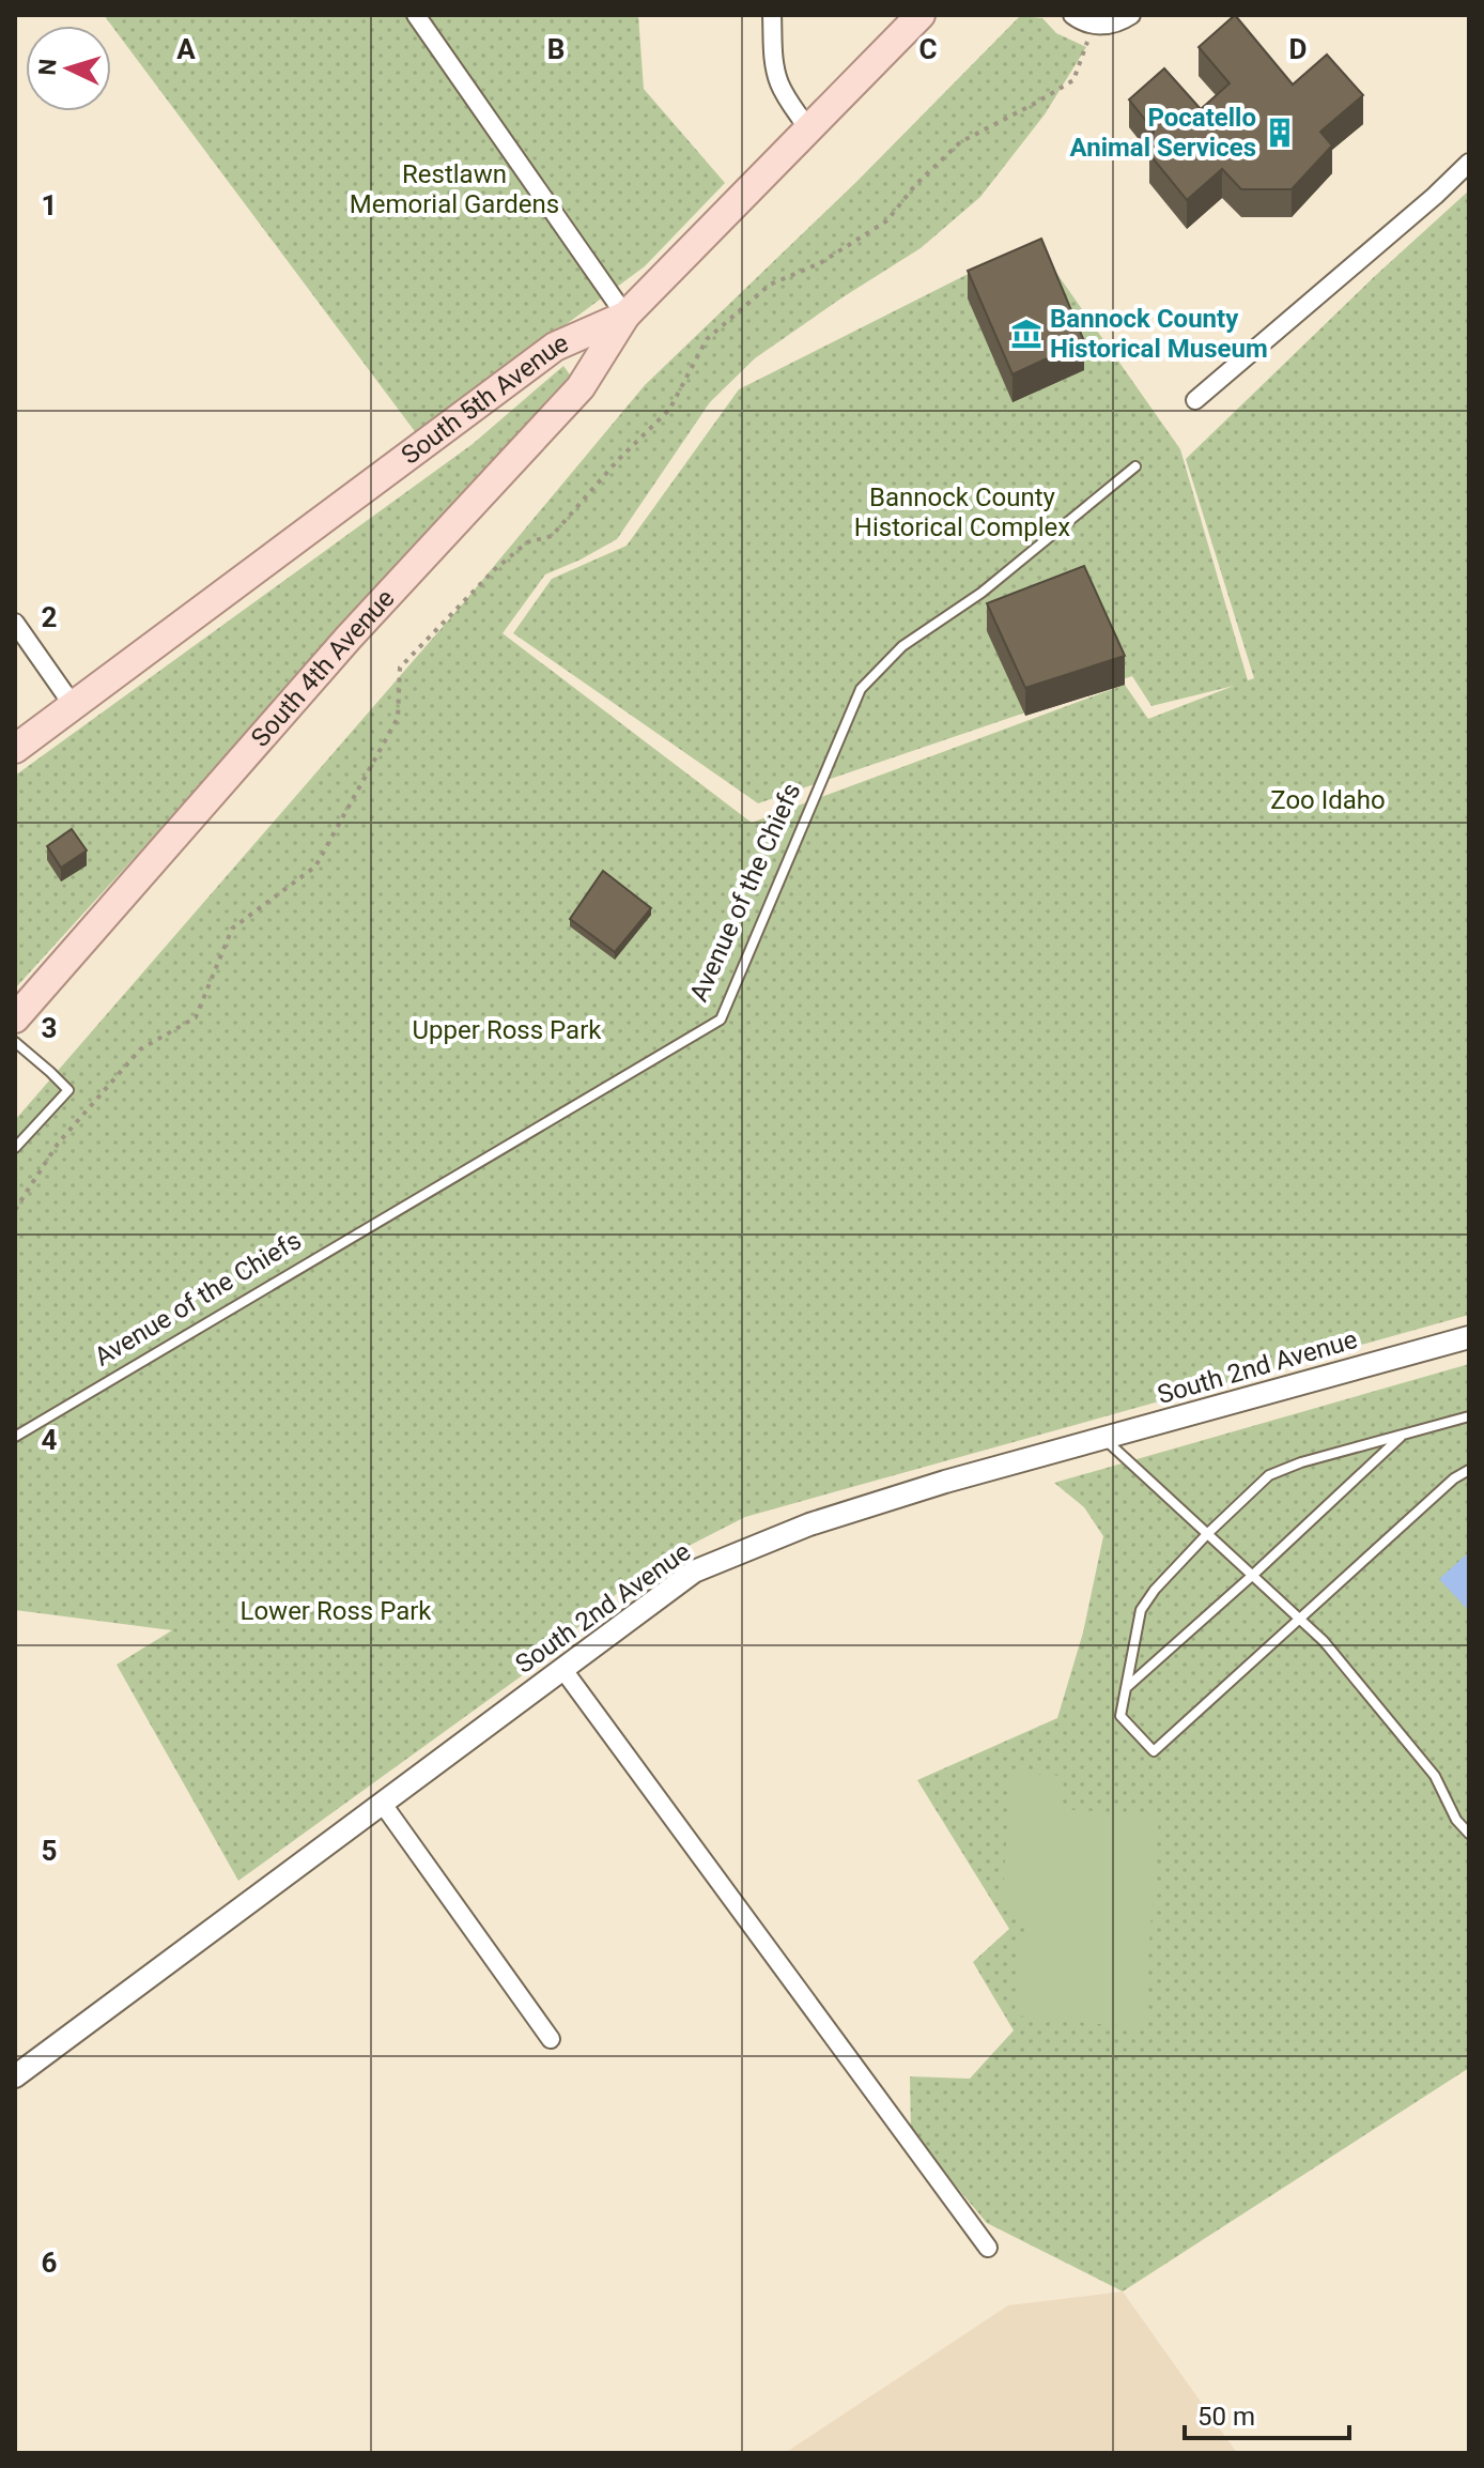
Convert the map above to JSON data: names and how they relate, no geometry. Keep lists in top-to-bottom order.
{
  "streets": {
    "main road": ["South 5th Avenue", "South 4th Avenue"],
    "street": ["South 2nd Avenue"],
    "lane": ["Avenue of the Chiefs"]
  },
  "crossings": [
    ["South 5th Avenue", "South 4th Avenue"]
  ],
  "parks": [
    "Restlawn Memorial Gardens",
    "Bannock County Historical Complex",
    "Zoo Idaho",
    "Upper Ross Park",
    "Lower Ross Park"
  ],
  "places": {
    "building": ["Pocatello Animal Services"],
    "museum": ["Bannock County Historical Museum"]
  },
  "scale_bar": "50 m",
  "north": "left",
  "grid": {
    "columns": [
      "A",
      "B",
      "C",
      "D"
    ],
    "rows": [
      "1",
      "2",
      "3",
      "4",
      "5",
      "6"
    ]
  }
}
